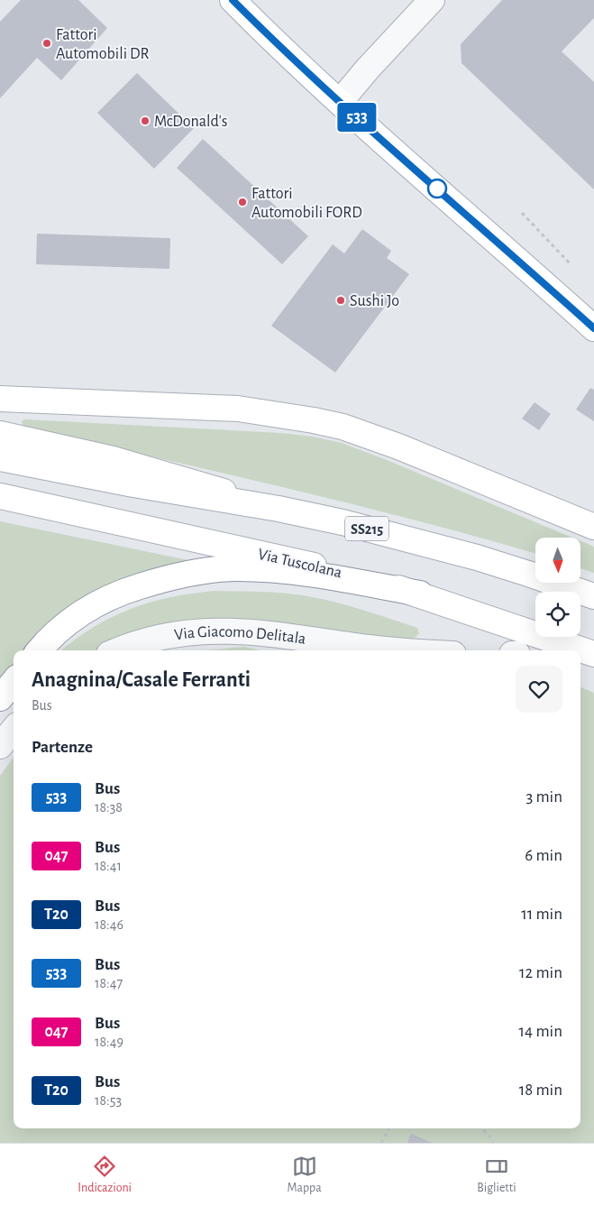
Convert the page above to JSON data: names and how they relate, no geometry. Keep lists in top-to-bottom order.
{
  "streets": {
    "main road": ["SS215", "Via Tuscolana"],
    "street": ["Via Giacomo Delitala"]
  },
  "places": [
    "Fattori Automobili DR",
    "McDonald's",
    "Fattori Automobili FORD",
    "Sushi Jo"
  ],
  "lines": ["bus line 533"],
  "north": "bottom",
  "page": {
    "on_map": "533",
    "heading": [
      ["Anagnina/Casale Ferranti", "Bus"],
      "Partenze"
    ],
    "list": [
      {
        "mark": "533",
        "name": "Bus",
        "note": "18:38",
        "value": "3 min"
      },
      {
        "mark": "047",
        "name": "Bus",
        "note": "18:41",
        "value": "6 min"
      },
      {
        "mark": "T20",
        "name": "Bus",
        "note": "18:46",
        "value": "11 min"
      },
      {
        "mark": "533",
        "name": "Bus",
        "note": "18:47",
        "value": "12 min"
      },
      {
        "mark": "047",
        "name": "Bus",
        "note": "18:49",
        "value": "14 min"
      },
      {
        "mark": "T20",
        "name": "Bus",
        "note": "18:53",
        "value": "18 min"
      }
    ],
    "tabs": ["Indicazioni", "Mappa", "Biglietti"]
  }
}
